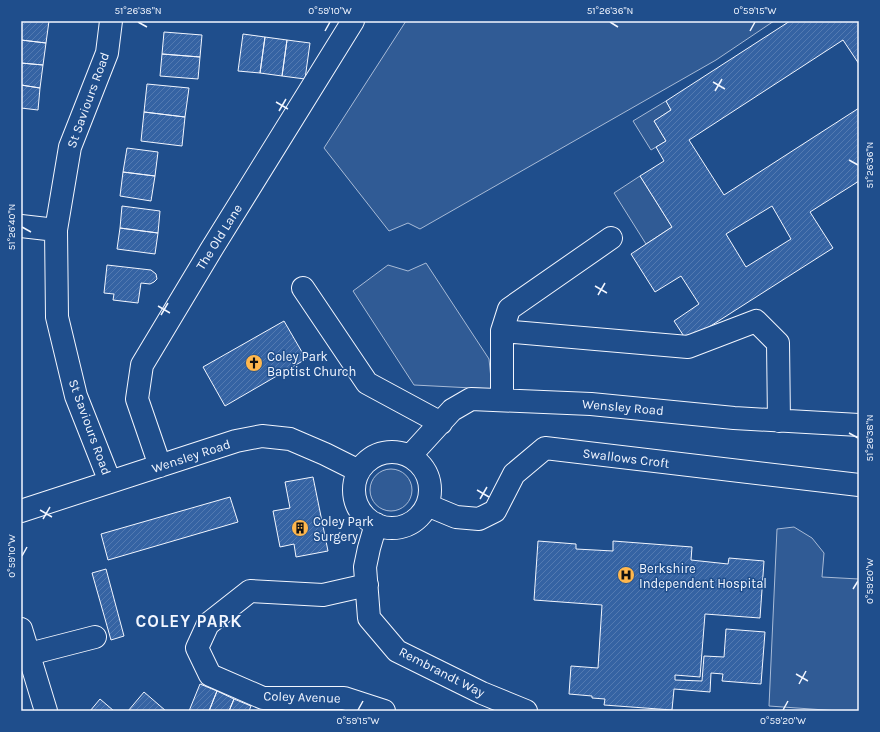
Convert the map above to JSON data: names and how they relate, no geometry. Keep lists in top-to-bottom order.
{
  "streets": {
    "street": [
      "St Saviours Road",
      "The Old Lane",
      "Wensley Road",
      "Swallows Croft",
      "Rembrandt Way",
      "Coley Avenue"
    ]
  },
  "crossings": [
    ["St Saviours Road", "Wensley Road"],
    ["The Old Lane", "Wensley Road"],
    ["Wensley Road", "Swallows Croft"],
    ["Wensley Road", "Rembrandt Way"],
    ["Swallows Croft", "Rembrandt Way"],
    ["Rembrandt Way", "Coley Avenue"]
  ],
  "districts": ["COLEY PARK"],
  "places": {
    "church": ["Coley Park Baptist Church"],
    "building": ["Coley Park Surgery"],
    "hospital": ["Berkshire Independent Hospital"]
  },
  "coordinates": [
    "51°26'38\"N",
    "0°59'10\"W",
    "51°26'36\"N",
    "0°59'15\"W",
    "51°26'40\"N",
    "0°59'20\"W"
  ]
}
